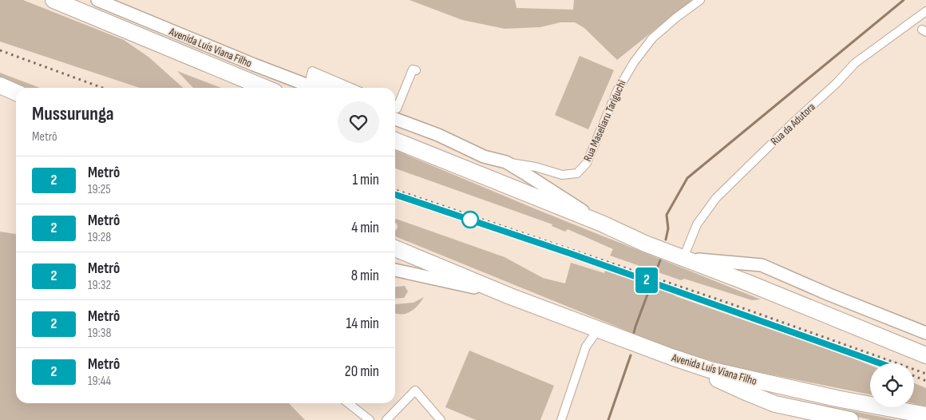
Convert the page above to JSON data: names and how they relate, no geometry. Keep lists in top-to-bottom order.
{
  "streets": {
    "highway": ["Avenida Luís Viana Filho"],
    "street": ["Rua Maseliaru Tariguchi", "Rua da Adutora"]
  },
  "lines": ["metro line 2"],
  "page": {
    "on_map": "2",
    "heading": ["Mussurunga", "Metrô"],
    "list": [
      {
        "mark": "2",
        "name": "Metrô",
        "note": "19:25",
        "value": "1 min"
      },
      {
        "mark": "2",
        "name": "Metrô",
        "note": "19:28",
        "value": "4 min"
      },
      {
        "mark": "2",
        "name": "Metrô",
        "note": "19:32",
        "value": "8 min"
      },
      {
        "mark": "2",
        "name": "Metrô",
        "note": "19:38",
        "value": "14 min"
      },
      {
        "mark": "2",
        "name": "Metrô",
        "note": "19:44",
        "value": "20 min"
      }
    ]
  }
}
